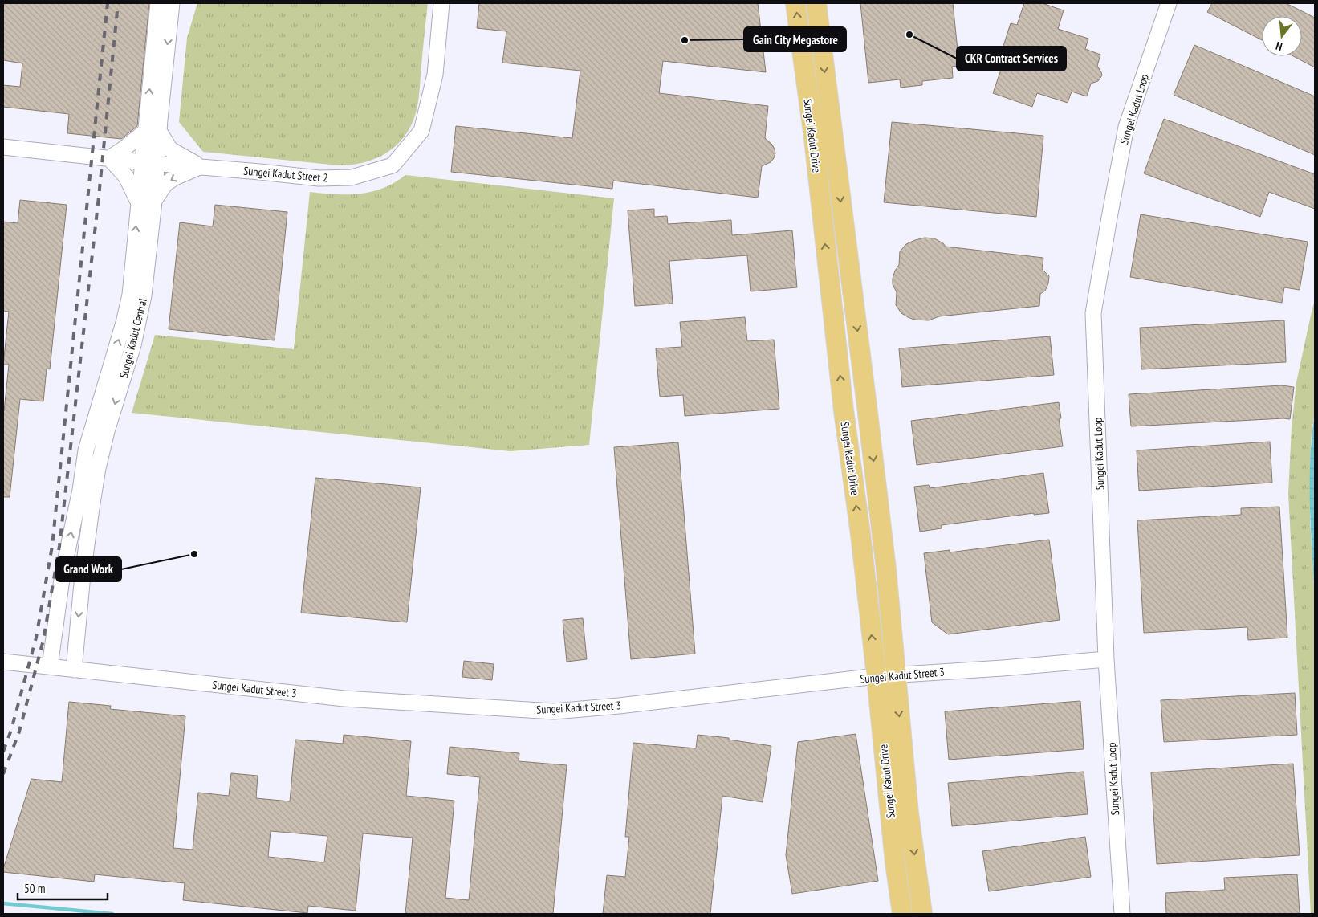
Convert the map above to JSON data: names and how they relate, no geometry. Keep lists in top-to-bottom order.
{
  "streets": {
    "main road": ["Sungei Kadut Drive"],
    "street": [
      "Sungei Kadut Loop",
      "Sungei Kadut Street 2",
      "Sungei Kadut Central",
      "Sungei Kadut Street 3"
    ]
  },
  "crossings": [
    ["Sungei Kadut Loop", "Sungei Kadut Street 3"],
    ["Sungei Kadut Drive", "Sungei Kadut Street 3"],
    ["Sungei Kadut Street 2", "Sungei Kadut Central"],
    ["Sungei Kadut Central", "Sungei Kadut Street 3"]
  ],
  "places": ["CKR Contract Services", "Gain City Megastore", "Grand Work"],
  "scale_bar": "50 m",
  "north": "bottom"
}
